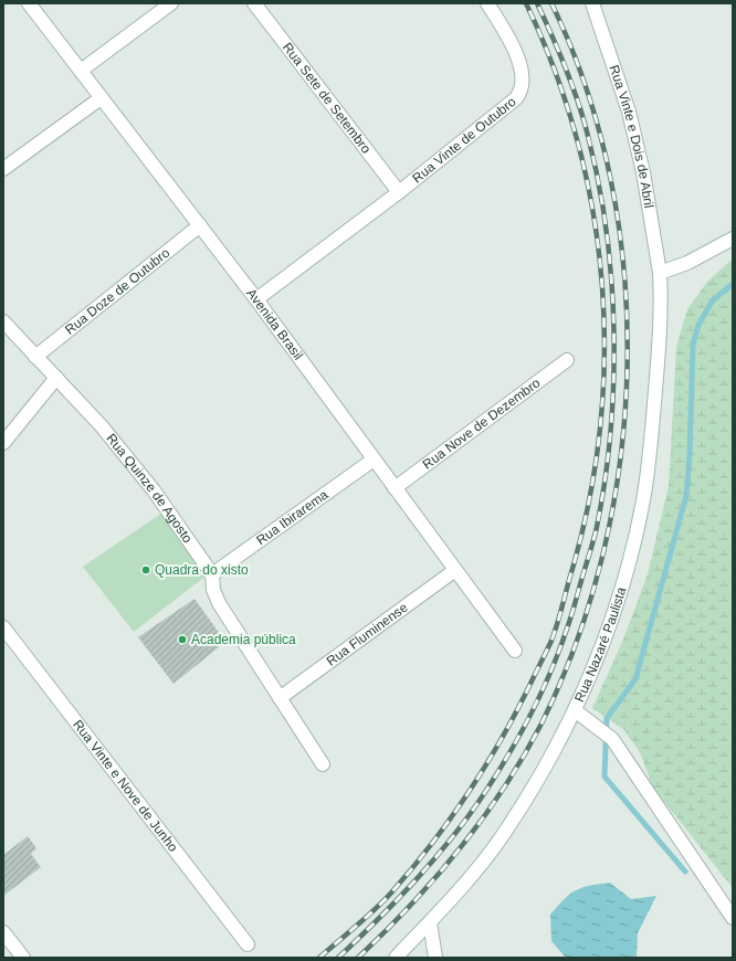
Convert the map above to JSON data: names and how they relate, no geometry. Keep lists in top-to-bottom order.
{
  "streets": {
    "street": [
      "Rua Sete de Setembro",
      "Rua Vinte e Dois de Abril",
      "Rua Vinte de Outubro",
      "Rua Doze de Outubro",
      "Avenida Brasil",
      "Rua Nove de Dezembro",
      "Rua Quinze de Agosto",
      "Rua Ibirarema",
      "Rua Fluminense",
      "Rua Nazaré Paulista",
      "Rua Vinte e Nove de Junho"
    ]
  },
  "crossings": [
    ["Rua Sete de Setembro", "Rua Vinte de Outubro"],
    ["Rua Vinte e Dois de Abril", "Rua Nazaré Paulista"],
    ["Rua Vinte de Outubro", "Avenida Brasil"],
    ["Rua Doze de Outubro", "Avenida Brasil"],
    ["Rua Doze de Outubro", "Rua Quinze de Agosto"],
    ["Avenida Brasil", "Rua Nove de Dezembro"],
    ["Avenida Brasil", "Rua Ibirarema"],
    ["Avenida Brasil", "Rua Fluminense"],
    ["Rua Quinze de Agosto", "Rua Ibirarema"],
    ["Rua Quinze de Agosto", "Rua Fluminense"]
  ],
  "places": ["Quadra do xisto", "Academia pública"]
}
